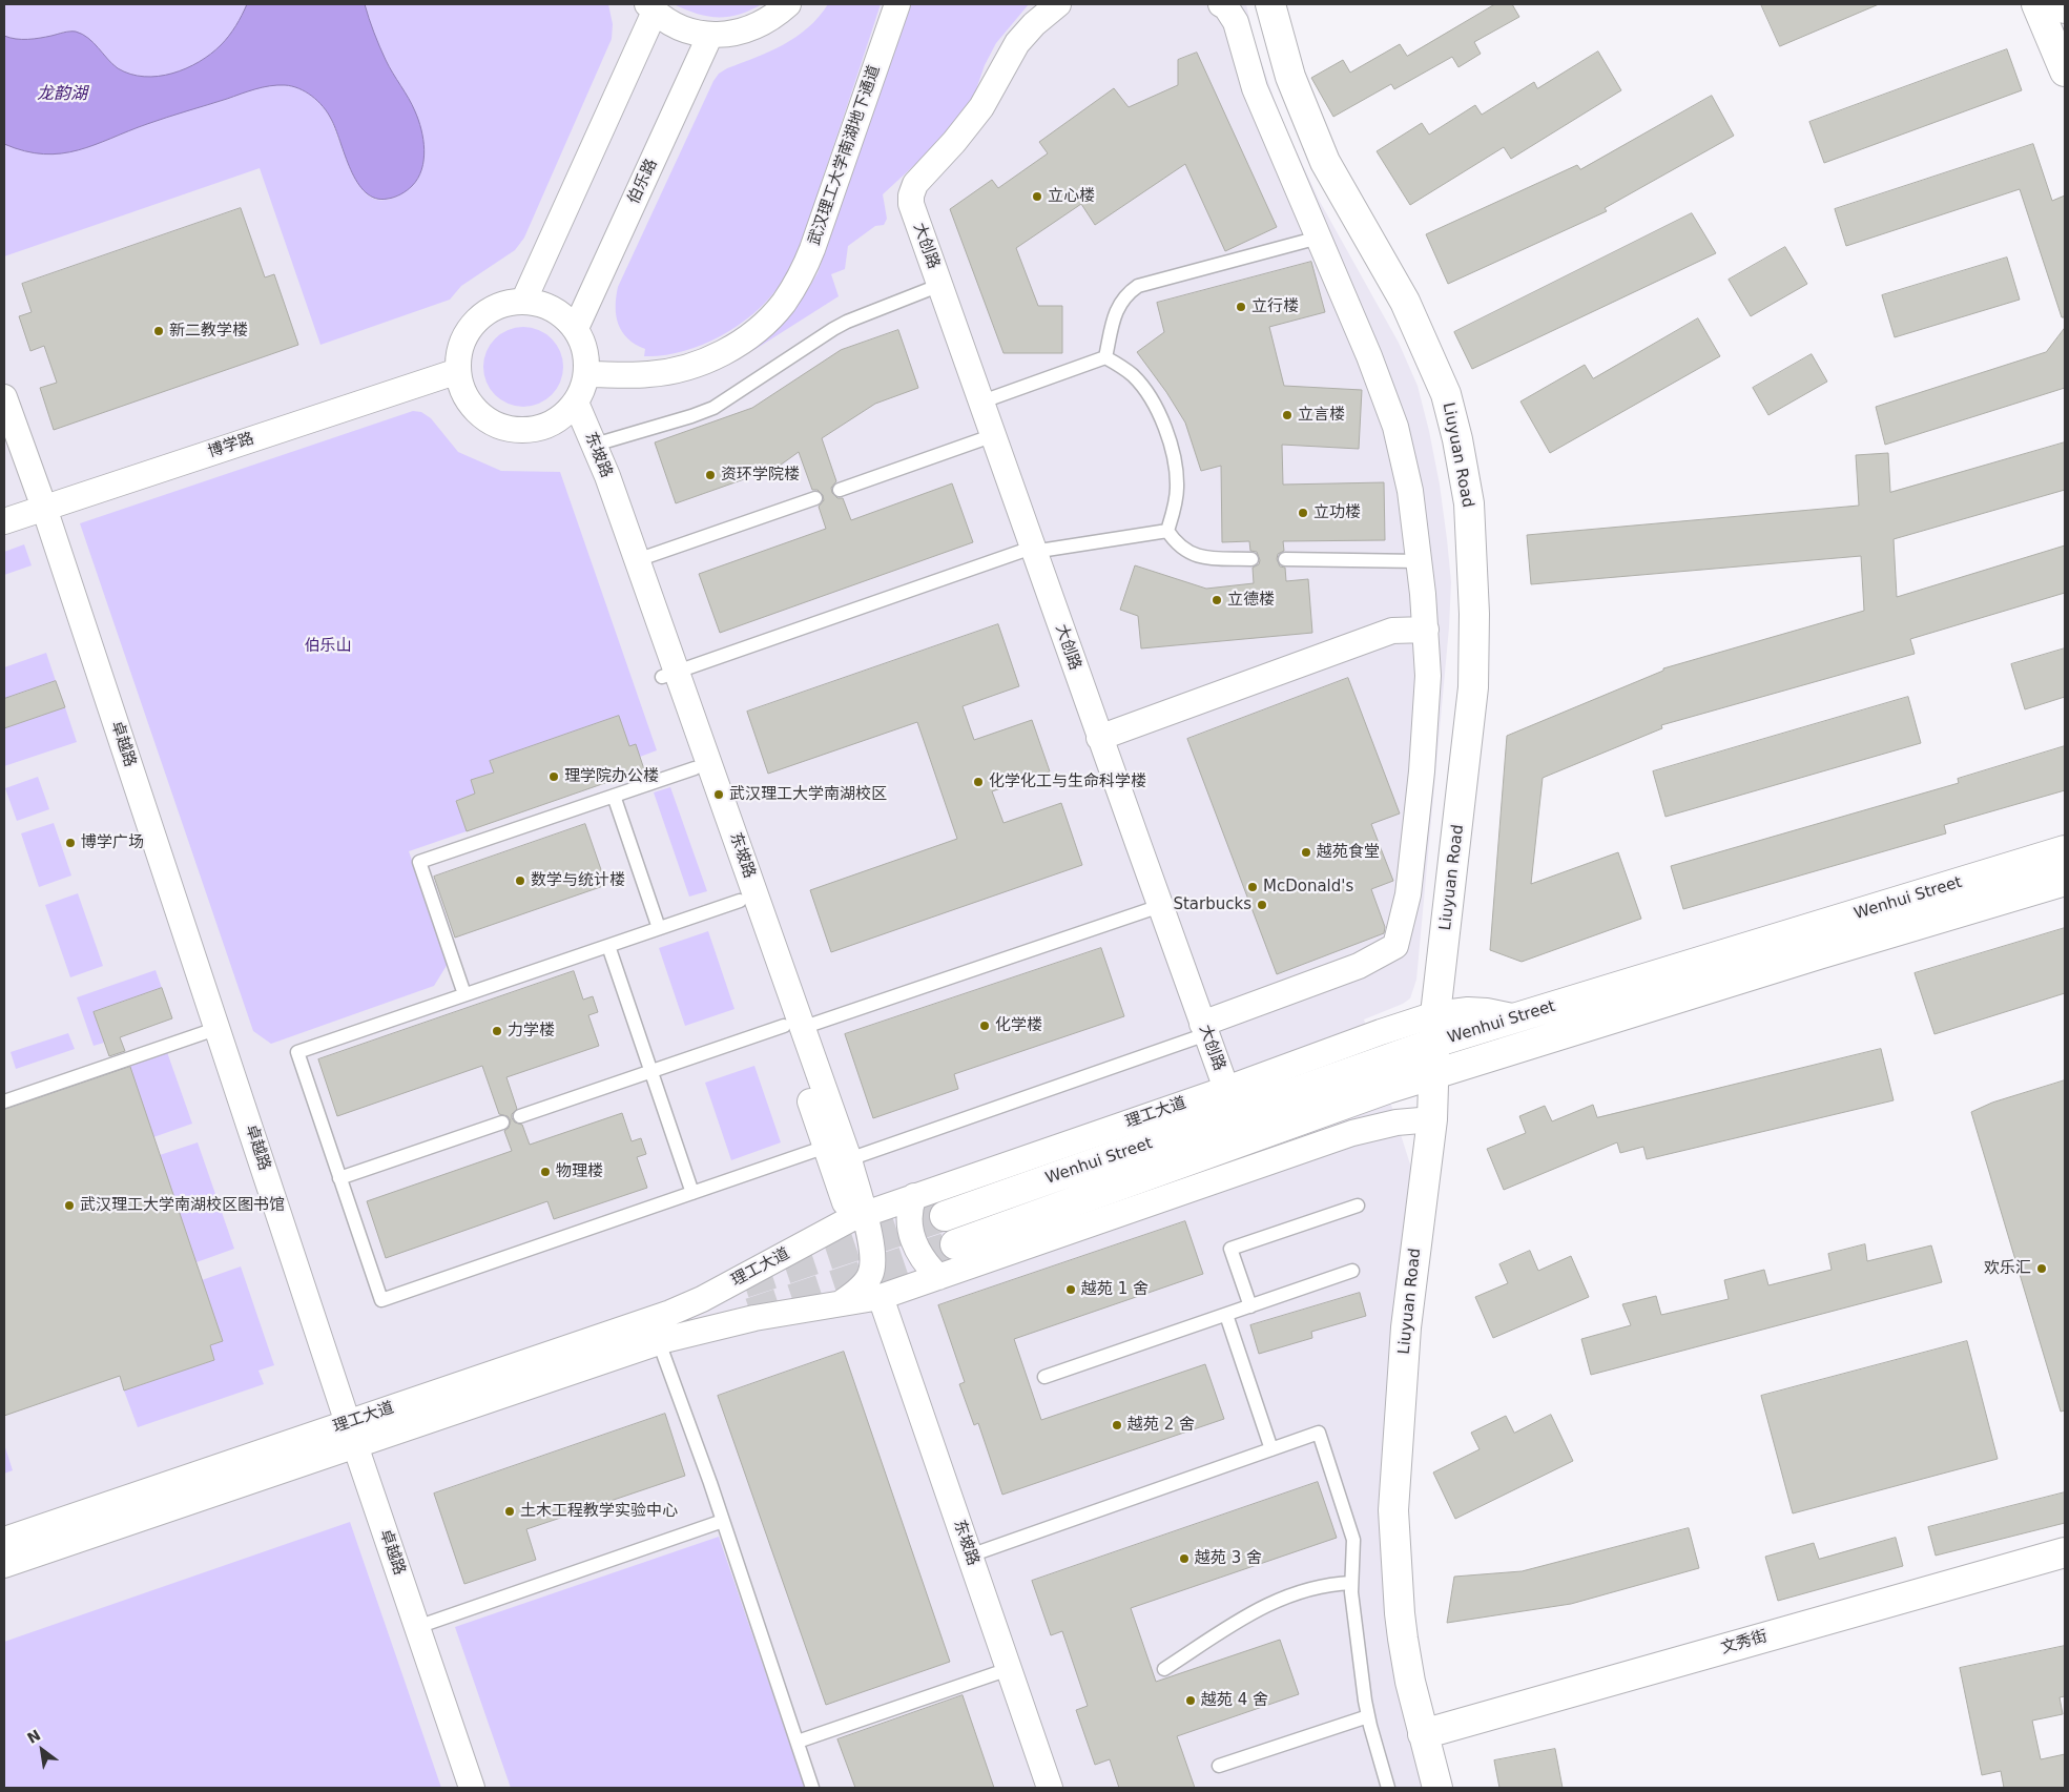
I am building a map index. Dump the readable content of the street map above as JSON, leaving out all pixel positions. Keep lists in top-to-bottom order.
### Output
{
  "streets": {
    "street": [
      "武汉理工大学南湖地下通道",
      "伯乐路",
      "大创路",
      "博学路",
      "东坡路",
      "Liuyuan Road",
      "卓越路",
      "Wenhui Street",
      "理工大道",
      "文秀街"
    ]
  },
  "crossings": [
    ["武汉理工大学南湖地下通道", "伯乐路"],
    ["武汉理工大学南湖地下通道", "博学路"],
    ["武汉理工大学南湖地下通道", "东坡路"],
    ["伯乐路", "博学路"],
    ["伯乐路", "东坡路"],
    ["大创路", "理工大道"],
    ["博学路", "东坡路"],
    ["博学路", "卓越路"],
    ["东坡路", "理工大道"],
    ["Liuyuan Road", "Wenhui Street"],
    ["Liuyuan Road", "理工大道"],
    ["Liuyuan Road", "文秀街"],
    ["卓越路", "理工大道"],
    ["Wenhui Street", "理工大道"]
  ],
  "water": ["龙韵湖"],
  "parks": ["伯乐山"],
  "places": [
    "立心楼",
    "立行楼",
    "新二教学楼",
    "立言楼",
    "资环学院楼",
    "立功楼",
    "立德楼",
    "理学院办公楼",
    "化学化工与生命科学楼",
    "武汉理工大学南湖校区",
    "博学广场",
    "越苑食堂",
    "数学与统计楼",
    "McDonald's",
    "Starbucks",
    "化学楼",
    "力学楼",
    "物理楼",
    "武汉理工大学南湖校区图书馆",
    "欢乐汇",
    "越苑 1 舍",
    "越苑 2 舍",
    "土木工程教学实验中心",
    "越苑 3 舍",
    "越苑 4 舍"
  ],
  "north": "top left"
}
